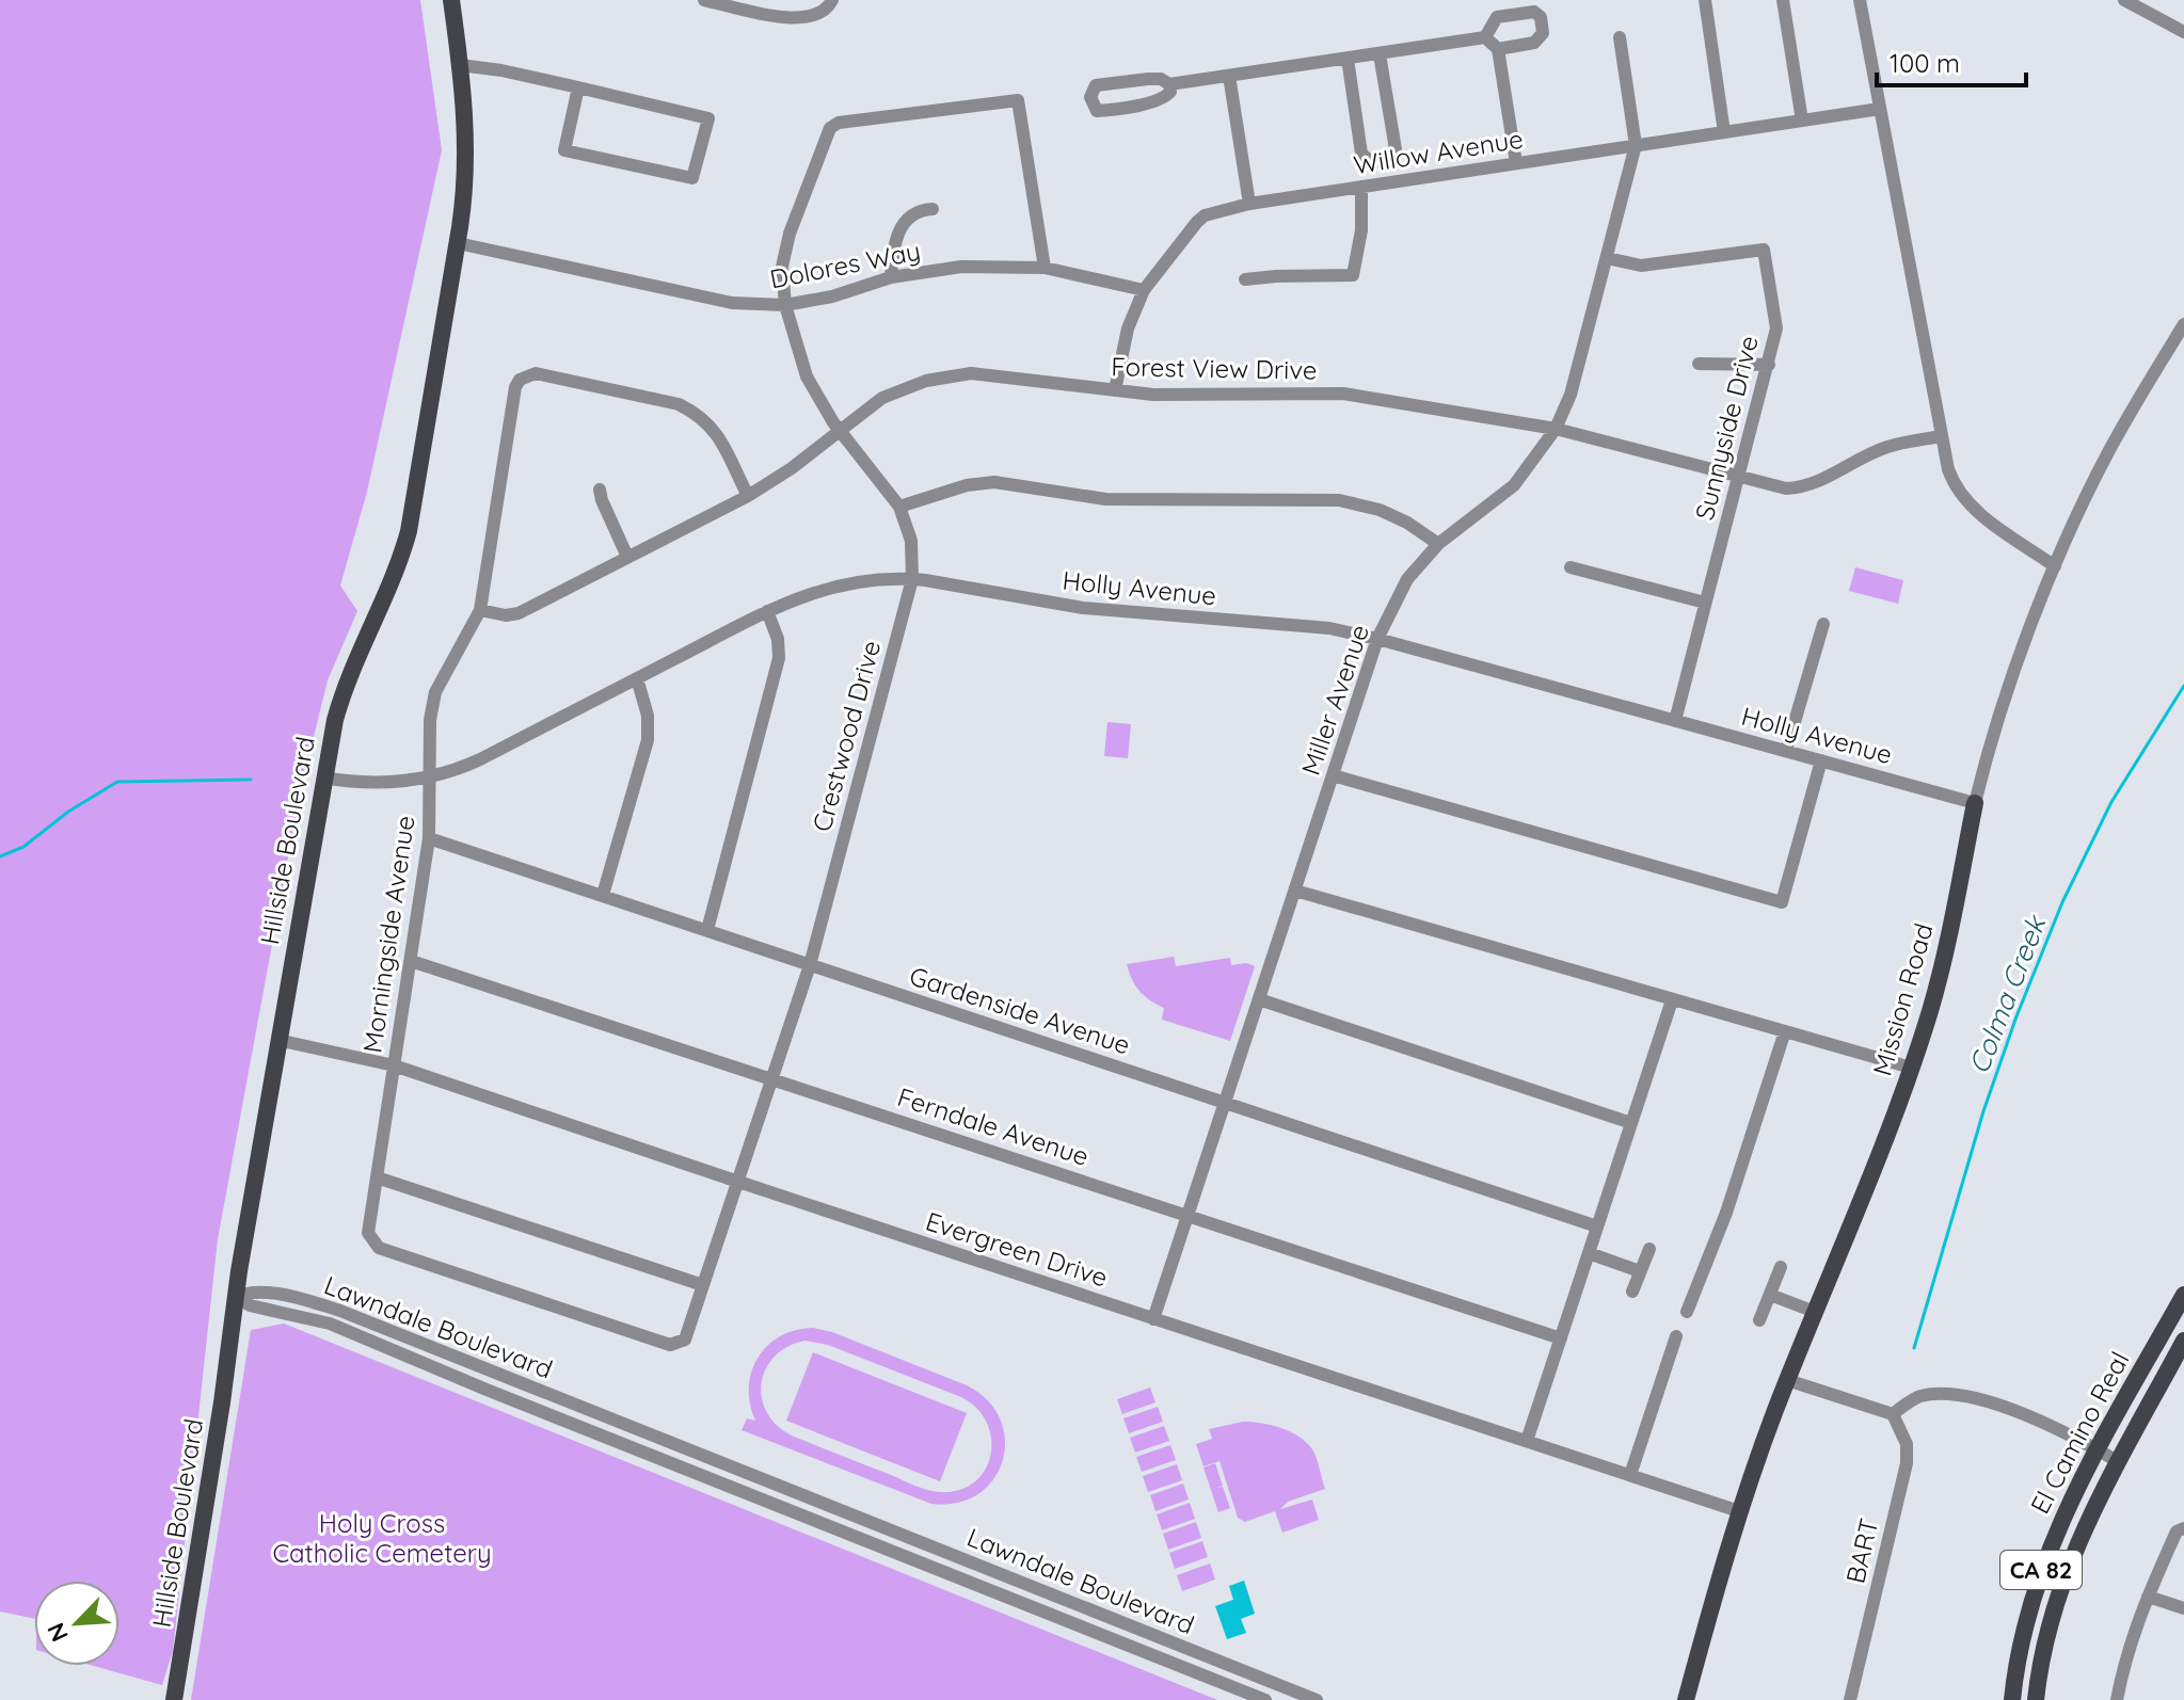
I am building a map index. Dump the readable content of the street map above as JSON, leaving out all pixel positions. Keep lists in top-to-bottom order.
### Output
{
  "streets": {
    "main road": [
      "Hillside Boulevard",
      "Mission Road",
      "El Camino Real",
      "CA 82"
    ],
    "street": [
      "Willow Avenue",
      "Dolores Way",
      "Forest View Drive",
      "Sunnyside Drive",
      "Holly Avenue",
      "Miller Avenue",
      "Crestwood Drive",
      "Morningside Avenue",
      "Gardenside Avenue",
      "Ferndale Avenue",
      "Evergreen Drive",
      "Lawndale Boulevard",
      "BART"
    ]
  },
  "crossings": [
    ["Willow Avenue", "Dolores Way"],
    ["Willow Avenue", "Forest View Drive"],
    ["Willow Avenue", "Miller Avenue"],
    ["Dolores Way", "Crestwood Drive"],
    ["Dolores Way", "Hillside Boulevard"],
    ["Forest View Drive", "Sunnyside Drive"],
    ["Forest View Drive", "Miller Avenue"],
    ["Forest View Drive", "Crestwood Drive"],
    ["Forest View Drive", "Morningside Avenue"],
    ["Sunnyside Drive", "Holly Avenue"],
    ["Sunnyside Drive", "Miller Avenue"],
    ["Holly Avenue", "Miller Avenue"],
    ["Holly Avenue", "Crestwood Drive"],
    ["Holly Avenue", "Hillside Boulevard"],
    ["Holly Avenue", "Morningside Avenue"],
    ["Holly Avenue", "Mission Road"],
    ["Miller Avenue", "Gardenside Avenue"],
    ["Miller Avenue", "Ferndale Avenue"],
    ["Miller Avenue", "Evergreen Drive"],
    ["Crestwood Drive", "Morningside Avenue"],
    ["Crestwood Drive", "Gardenside Avenue"],
    ["Crestwood Drive", "Ferndale Avenue"],
    ["Crestwood Drive", "Evergreen Drive"],
    ["Hillside Boulevard", "Evergreen Drive"],
    ["Hillside Boulevard", "Lawndale Boulevard"],
    ["Morningside Avenue", "Gardenside Avenue"],
    ["Morningside Avenue", "Ferndale Avenue"],
    ["Morningside Avenue", "Evergreen Drive"],
    ["Mission Road", "Evergreen Drive"]
  ],
  "water": ["Colma Creek"],
  "parks": ["Holy Cross Catholic Cemetery"],
  "scale_bar": "100 m",
  "north": "bottom left"
}
